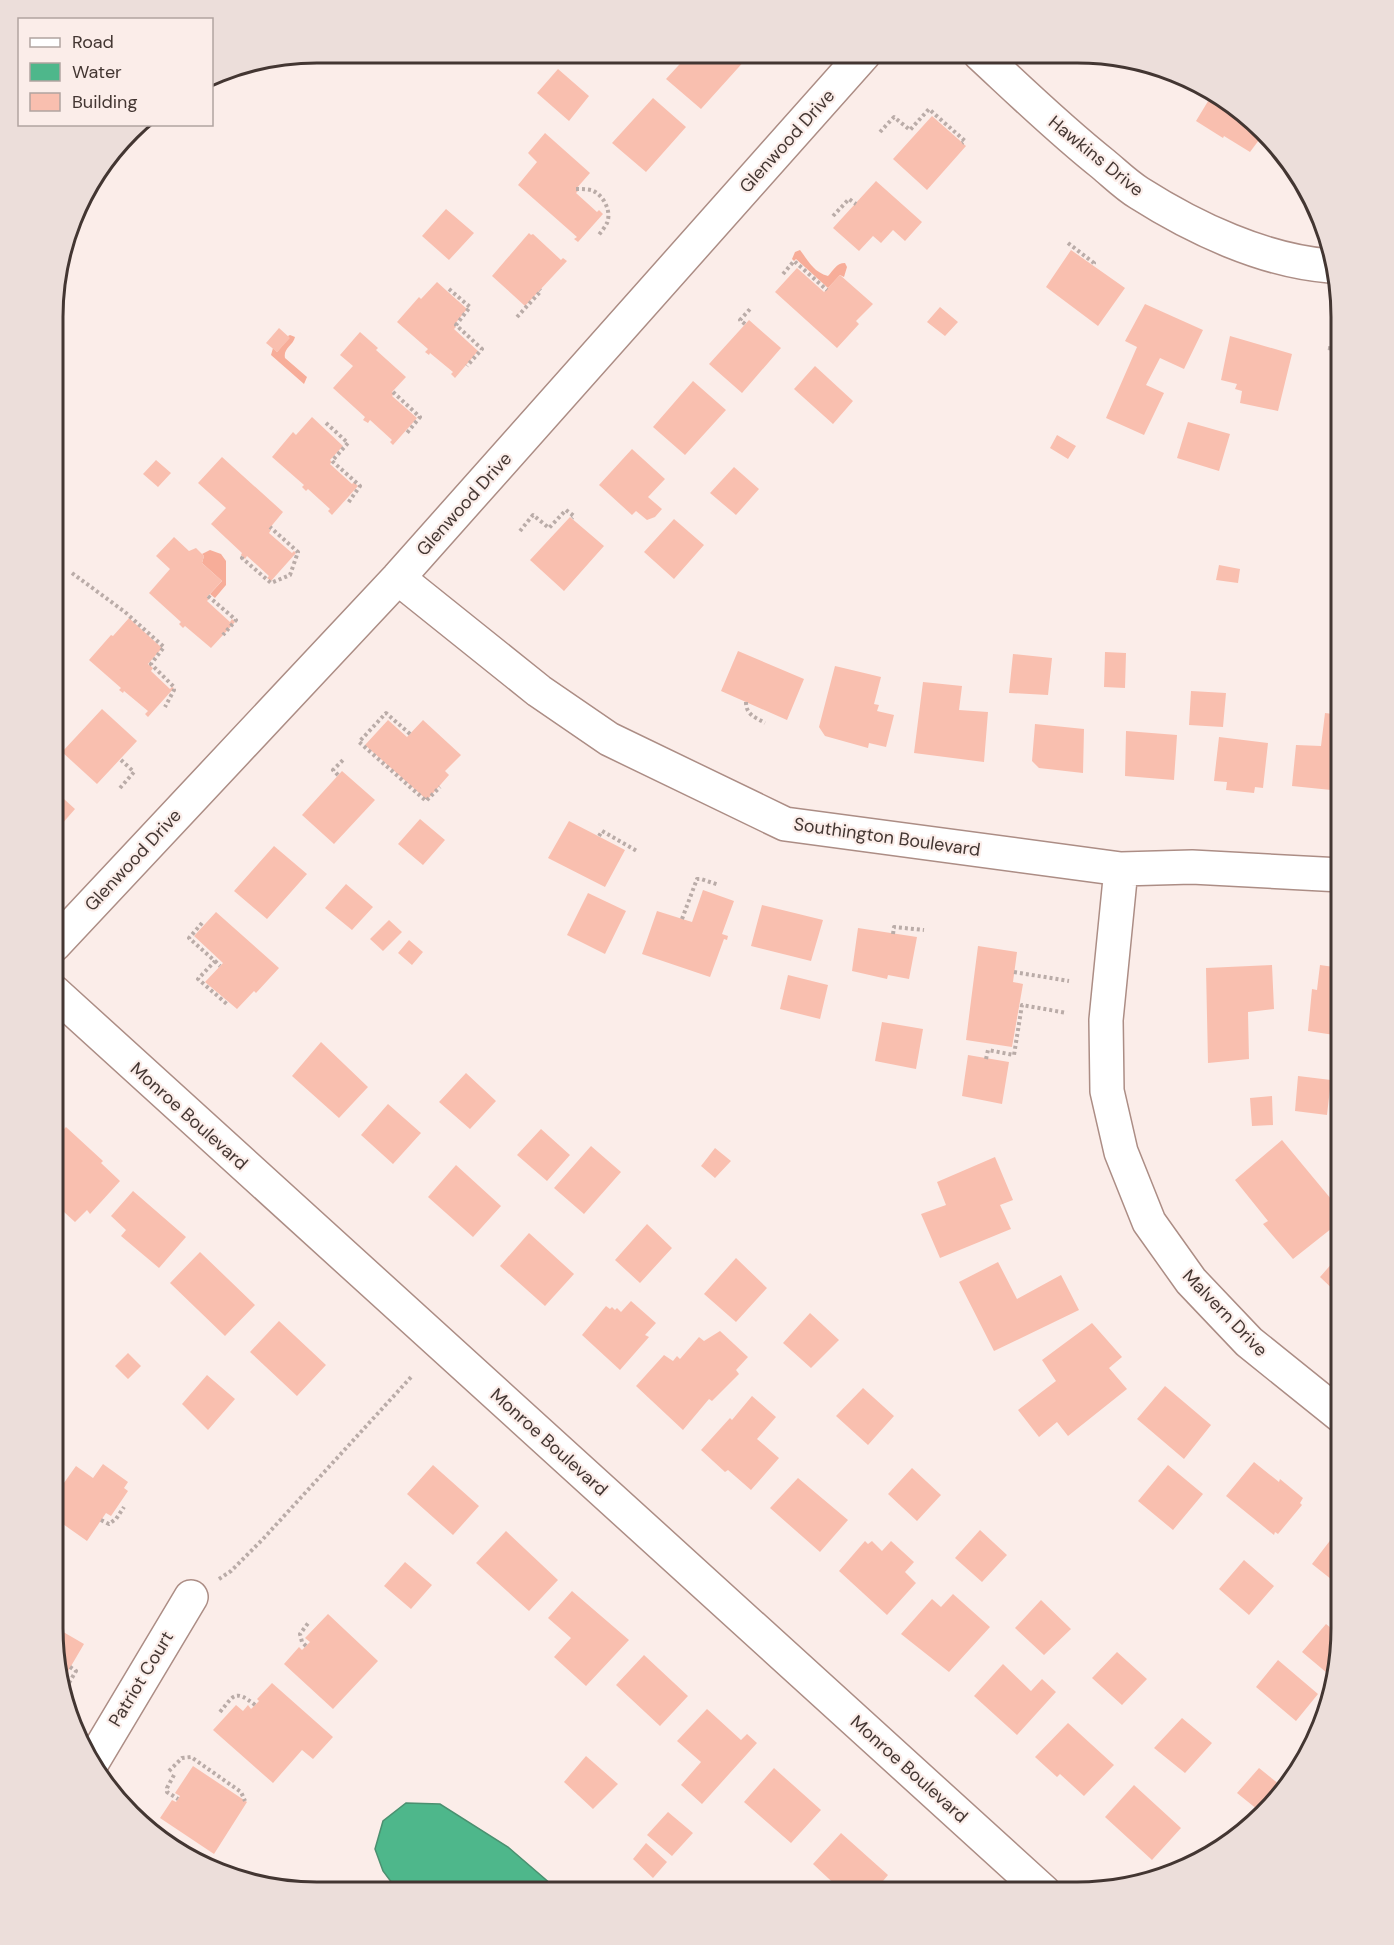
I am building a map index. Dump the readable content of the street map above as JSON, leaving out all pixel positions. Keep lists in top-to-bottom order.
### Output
{
  "streets": {
    "street": [
      "Glenwood Drive",
      "Hawkins Drive",
      "Southington Boulevard",
      "Monroe Boulevard",
      "Malvern Drive",
      "Patriot Court"
    ]
  },
  "crossings": [
    ["Glenwood Drive", "Southington Boulevard"],
    ["Southington Boulevard", "Malvern Drive"]
  ],
  "legend": ["Road", "Water", "Building"]
}
